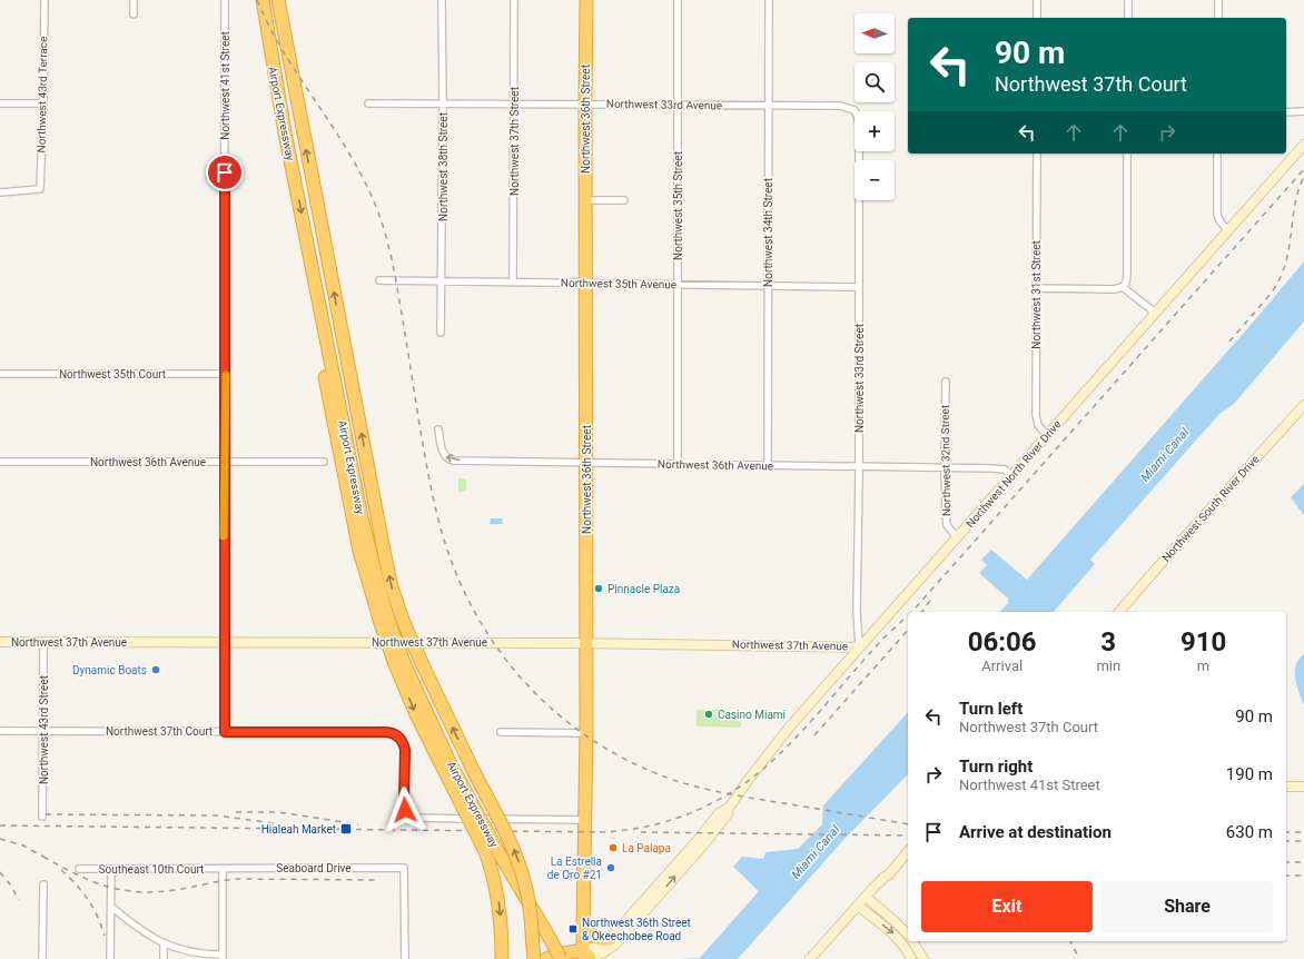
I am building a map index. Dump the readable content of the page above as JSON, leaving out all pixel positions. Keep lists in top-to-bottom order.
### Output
{
  "streets": {
    "highway": ["Airport Expressway", "Northwest 36th Street"],
    "street": [
      "Northwest 41st Street",
      "Northwest 43rd Terrace",
      "Northwest 33rd Avenue",
      "Northwest 37th Street",
      "Northwest 38th Street",
      "Northwest 35th Street",
      "Northwest 34th Street",
      "Northwest 35th Avenue",
      "Northwest 31st Street",
      "Northwest 35th Court",
      "Northwest 33rd Street",
      "Northwest 32nd Street",
      "Northwest 36th Avenue",
      "Northwest North River Drive",
      "Northwest South River Drive",
      "Northwest 37th Avenue",
      "Northwest 43rd Street",
      "Northwest 37th Court",
      "Seaboard Drive",
      "Southeast 10th Court"
    ]
  },
  "crossings": [
    ["Northwest 41st Street", "Northwest 35th Court"],
    ["Northwest 41st Street", "Northwest 36th Avenue"],
    ["Northwest 41st Street", "Northwest 37th Avenue"],
    ["Northwest 41st Street", "Northwest 37th Court"],
    ["Northwest 33rd Avenue", "Northwest 36th Street"],
    ["Northwest 33rd Avenue", "Northwest 37th Street"],
    ["Northwest 33rd Avenue", "Northwest 38th Street"],
    ["Northwest 33rd Avenue", "Northwest 35th Street"],
    ["Northwest 33rd Avenue", "Northwest 34th Street"],
    ["Northwest 33rd Avenue", "Northwest 33rd Street"],
    ["Northwest 36th Street", "Northwest 35th Avenue"],
    ["Northwest 36th Street", "Northwest 36th Avenue"],
    ["Northwest 36th Street", "Northwest North River Drive"],
    ["Northwest 36th Street", "Northwest 37th Avenue"],
    ["Northwest 36th Street", "Northwest 37th Court"],
    ["Northwest 37th Street", "Northwest 35th Avenue"],
    ["Northwest 38th Street", "Northwest 35th Avenue"],
    ["Northwest 35th Street", "Northwest 35th Avenue"],
    ["Northwest 35th Street", "Northwest 36th Avenue"],
    ["Northwest 34th Street", "Northwest 35th Avenue"],
    ["Northwest 34th Street", "Northwest 36th Avenue"],
    ["Northwest 35th Avenue", "Northwest 33rd Street"],
    ["Northwest 31st Street", "Northwest North River Drive"],
    ["Northwest 33rd Street", "Northwest 36th Avenue"],
    ["Northwest 33rd Street", "Northwest North River Drive"],
    ["Northwest 33rd Street", "Northwest 37th Avenue"],
    ["Northwest 32nd Street", "Northwest 36th Avenue"],
    ["Northwest 32nd Street", "Northwest North River Drive"],
    ["Northwest 36th Avenue", "Northwest North River Drive"],
    ["Northwest North River Drive", "Northwest 37th Avenue"],
    ["Northwest 37th Avenue", "Northwest 43rd Street"],
    ["Northwest 43rd Street", "Northwest 37th Court"],
    ["Seaboard Drive", "Southeast 10th Court"]
  ],
  "water": ["Miami Canal"],
  "places": {
    "other": [
      "Pinnacle Plaza",
      "Dynamic Boats",
      "Casino Miami",
      "La Palapa",
      "La Estrella de Oro #21"
    ],
    "transit": ["Hialeah Market", "Northwest 36th Street & Okeechobee Road"]
  },
  "north": "left",
  "page": {
    "map_buttons": ["+", "−"],
    "turn": ["90 m", "Northwest 37th Court"],
    "eta": [
      "06:06",
      "Arrival",
      "3",
      "min",
      "910",
      "m"
    ],
    "list": [
      {
        "name": "Turn left",
        "note": "Northwest 37th Court",
        "value": "90 m"
      },
      {
        "name": "Turn right",
        "note": "Northwest 41st Street",
        "value": "190 m"
      },
      {
        "name": "Arrive at destination",
        "value": "630 m"
      }
    ],
    "buttons": ["Exit", "Share"]
  }
}
